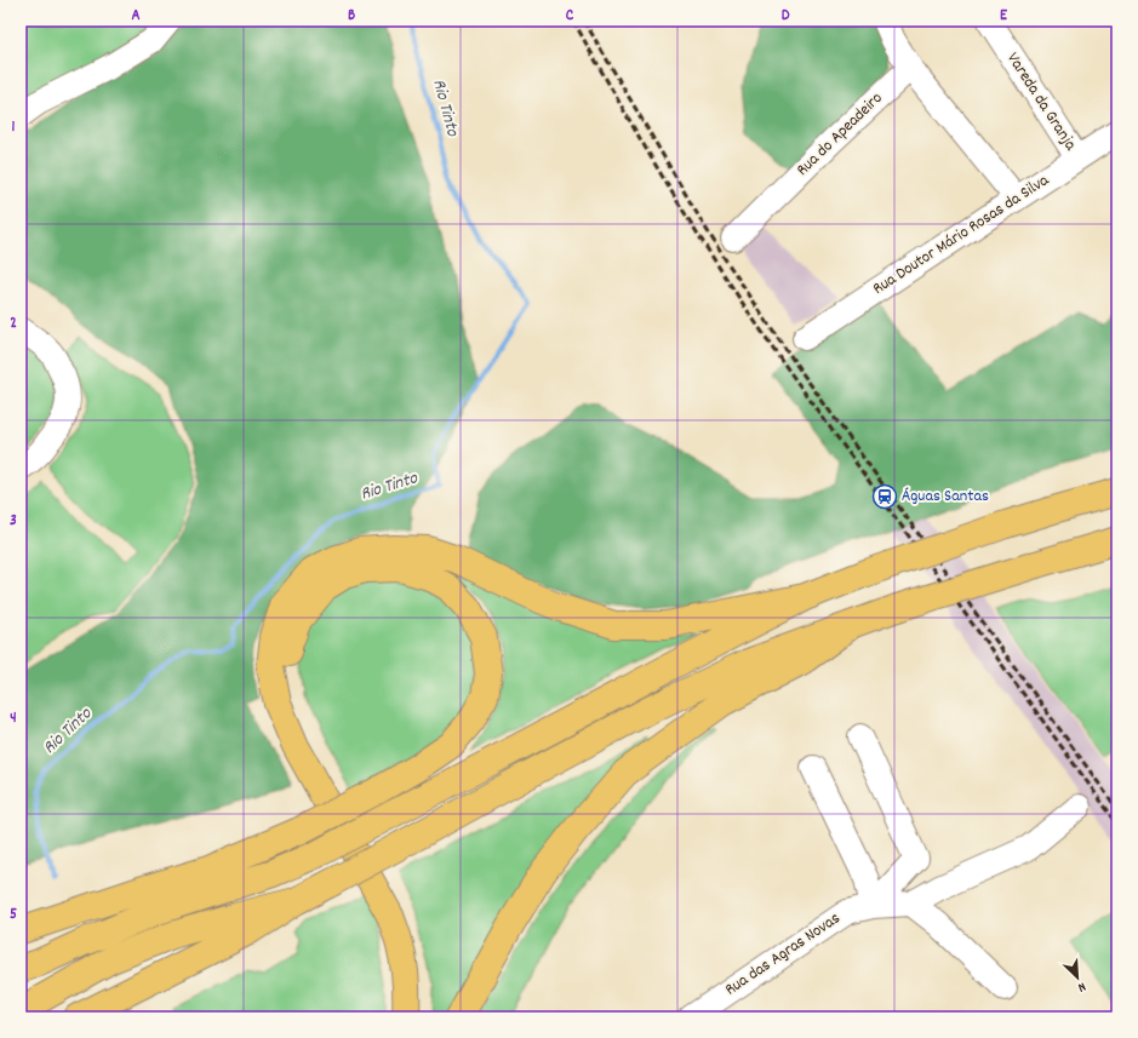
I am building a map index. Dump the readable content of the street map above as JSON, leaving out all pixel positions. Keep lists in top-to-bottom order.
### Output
{
  "streets": {
    "street": [
      "Vareda da Granja",
      "Rua do Apeadeiro",
      "Rua Doutor Mário Rosas da Silva",
      "Rua das Agras Novas"
    ]
  },
  "crossings": [
    ["Vareda da Granja", "Rua Doutor Mário Rosas da Silva"]
  ],
  "water": ["Rio Tinto"],
  "places": {
    "station": ["Águas Santas"]
  },
  "north": "bottom right",
  "grid": {
    "columns": [
      "A",
      "B",
      "C",
      "D",
      "E"
    ],
    "rows": [
      "1",
      "2",
      "3",
      "4",
      "5"
    ]
  }
}
